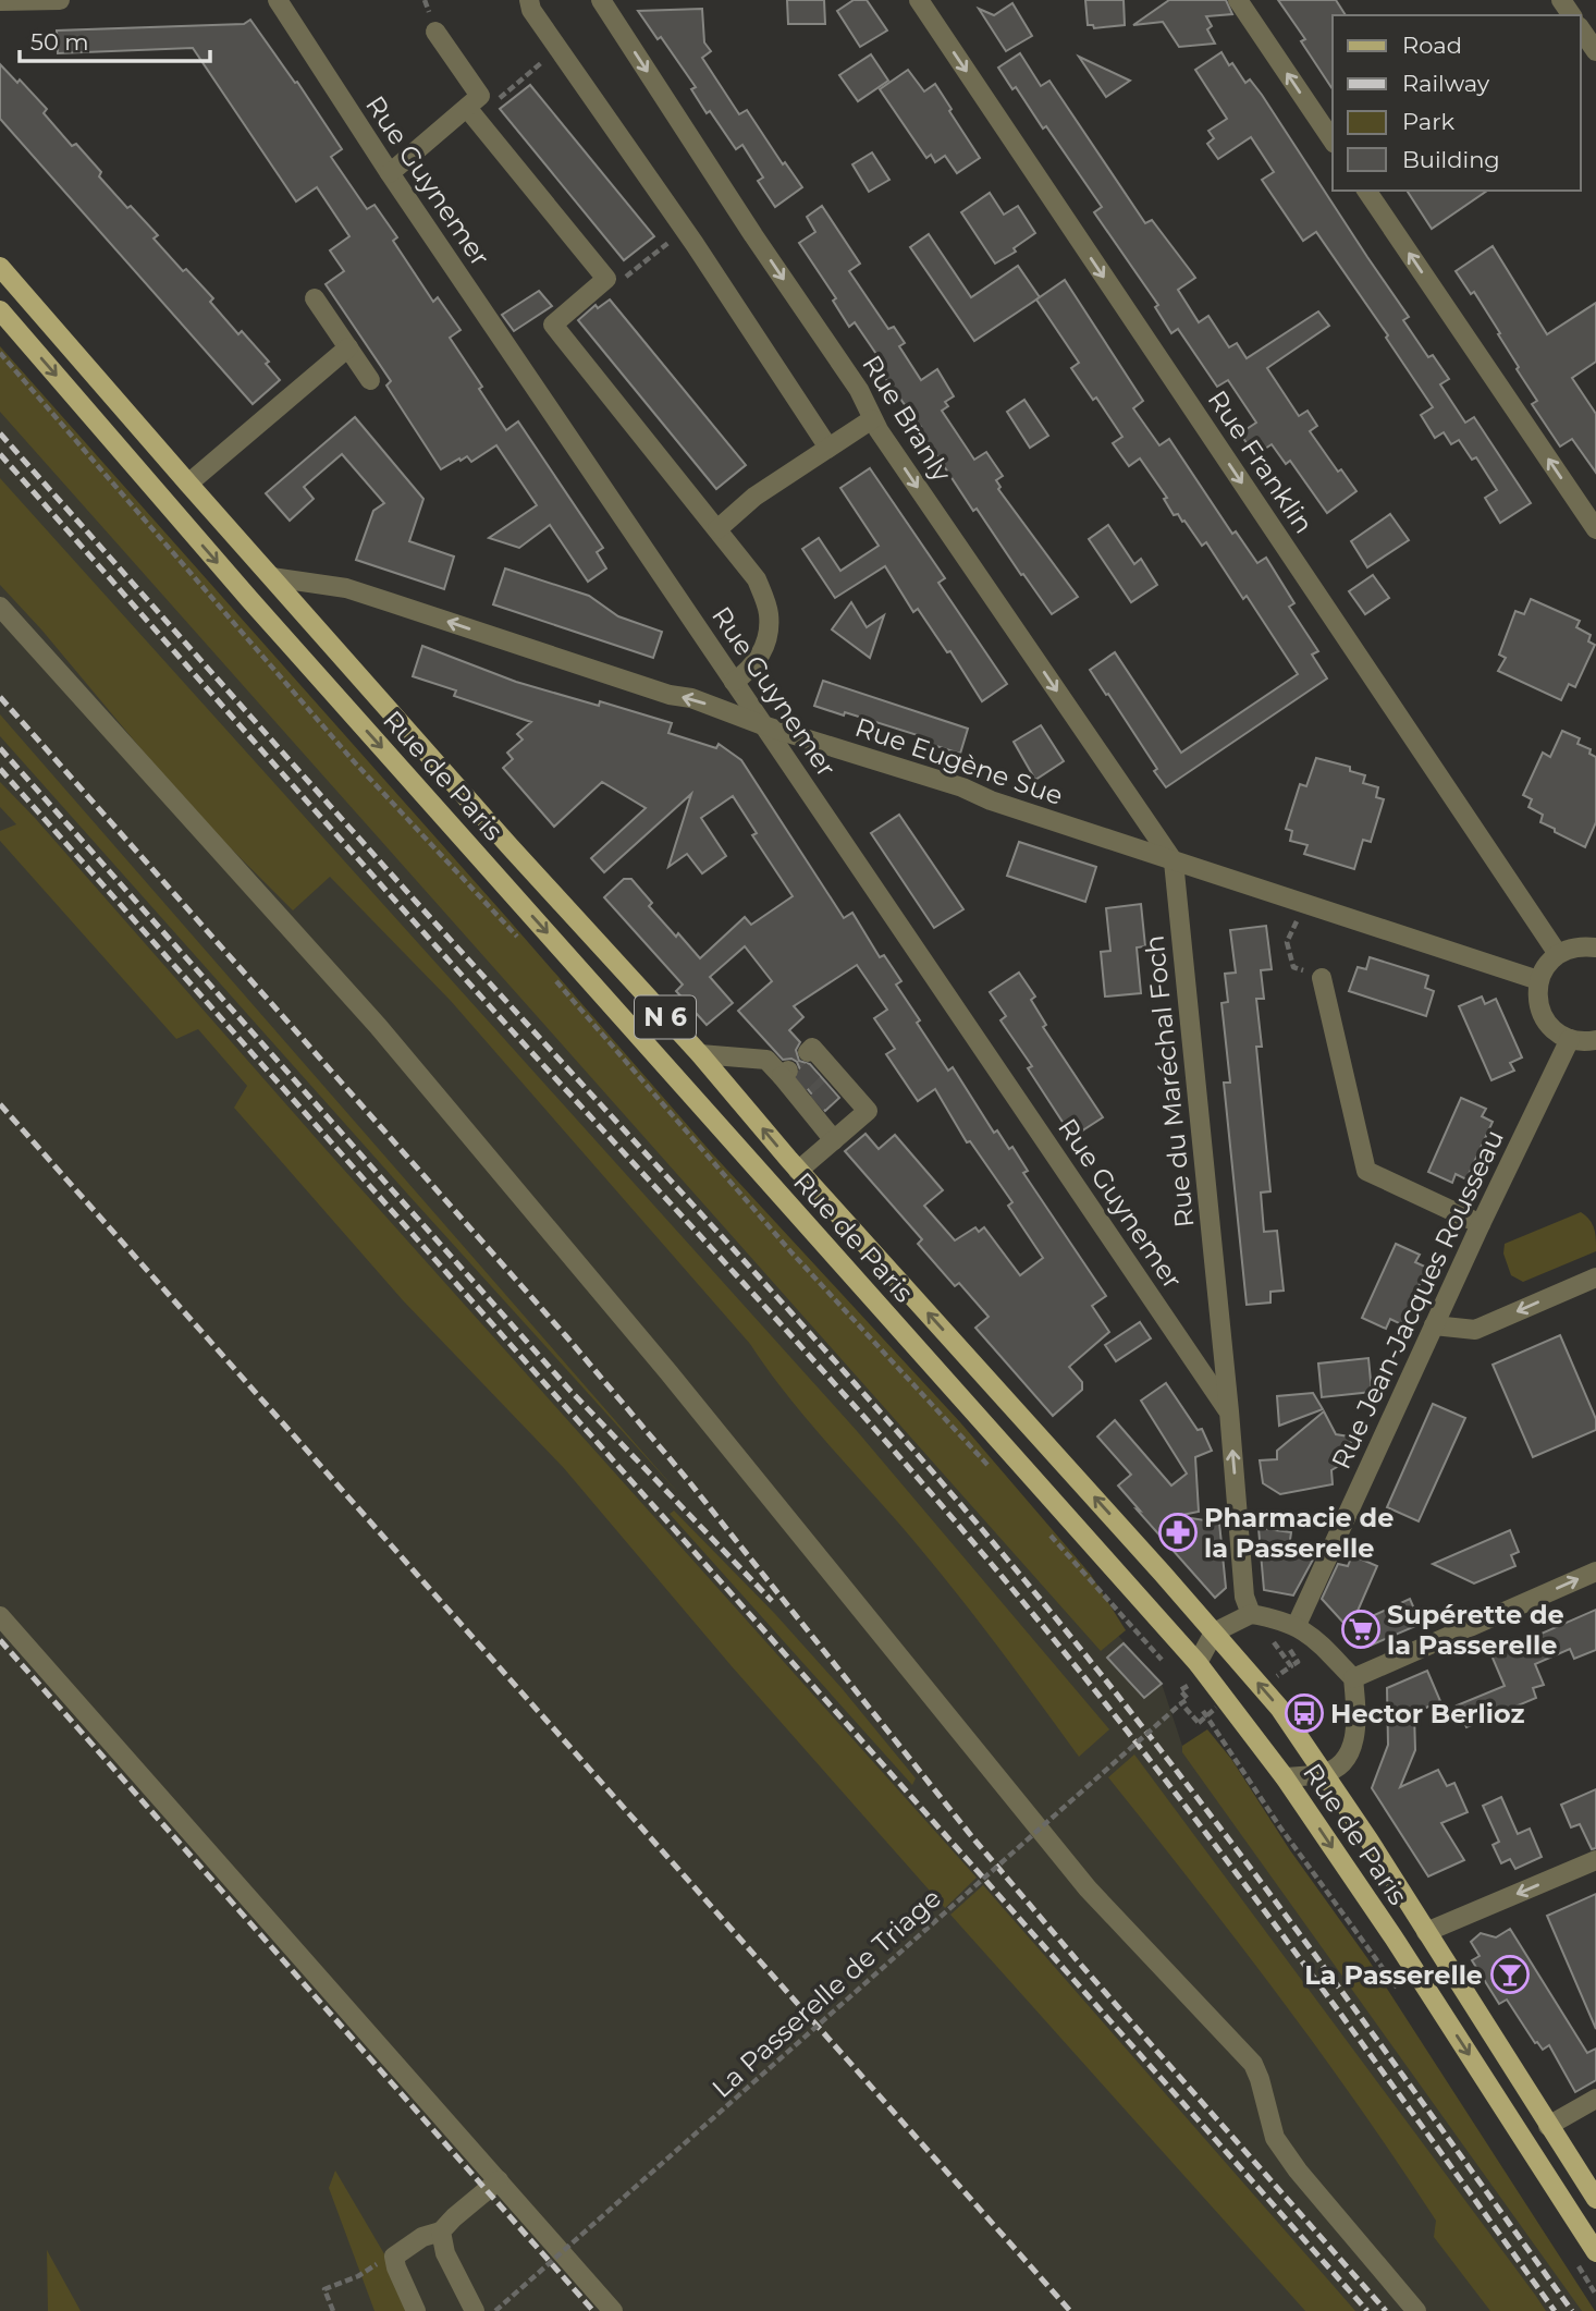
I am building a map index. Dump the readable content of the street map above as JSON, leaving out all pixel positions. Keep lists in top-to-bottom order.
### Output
{
  "streets": {
    "main road": ["Rue de Paris", "N 6"],
    "street": [
      "Rue Guynemer",
      "Rue Branly",
      "Rue Franklin",
      "Rue Eugène Sue",
      "Rue du Maréchal Foch",
      "Rue Jean-Jacques Rousseau"
    ],
    "path": ["La Passerelle de Triage"]
  },
  "crossings": [
    ["Rue Guynemer", "Rue Eugène Sue"],
    ["Rue Guynemer", "Rue du Maréchal Foch"],
    ["Rue Branly", "Rue Eugène Sue"],
    ["Rue Branly", "Rue du Maréchal Foch"],
    ["Rue Eugène Sue", "Rue de Paris"],
    ["Rue Eugène Sue", "Rue du Maréchal Foch"]
  ],
  "one_way": ["Rue Franklin", "Rue Eugène Sue"],
  "places": {
    "pharmacy": ["Pharmacie de la Passerelle"],
    "supermarket": ["Supérette de la Passerelle"],
    "bus stop": ["Hector Berlioz"],
    "bar": ["La Passerelle"]
  },
  "legend": [
    "Road",
    "Railway",
    "Park",
    "Building"
  ],
  "scale_bar": "50 m"
}
